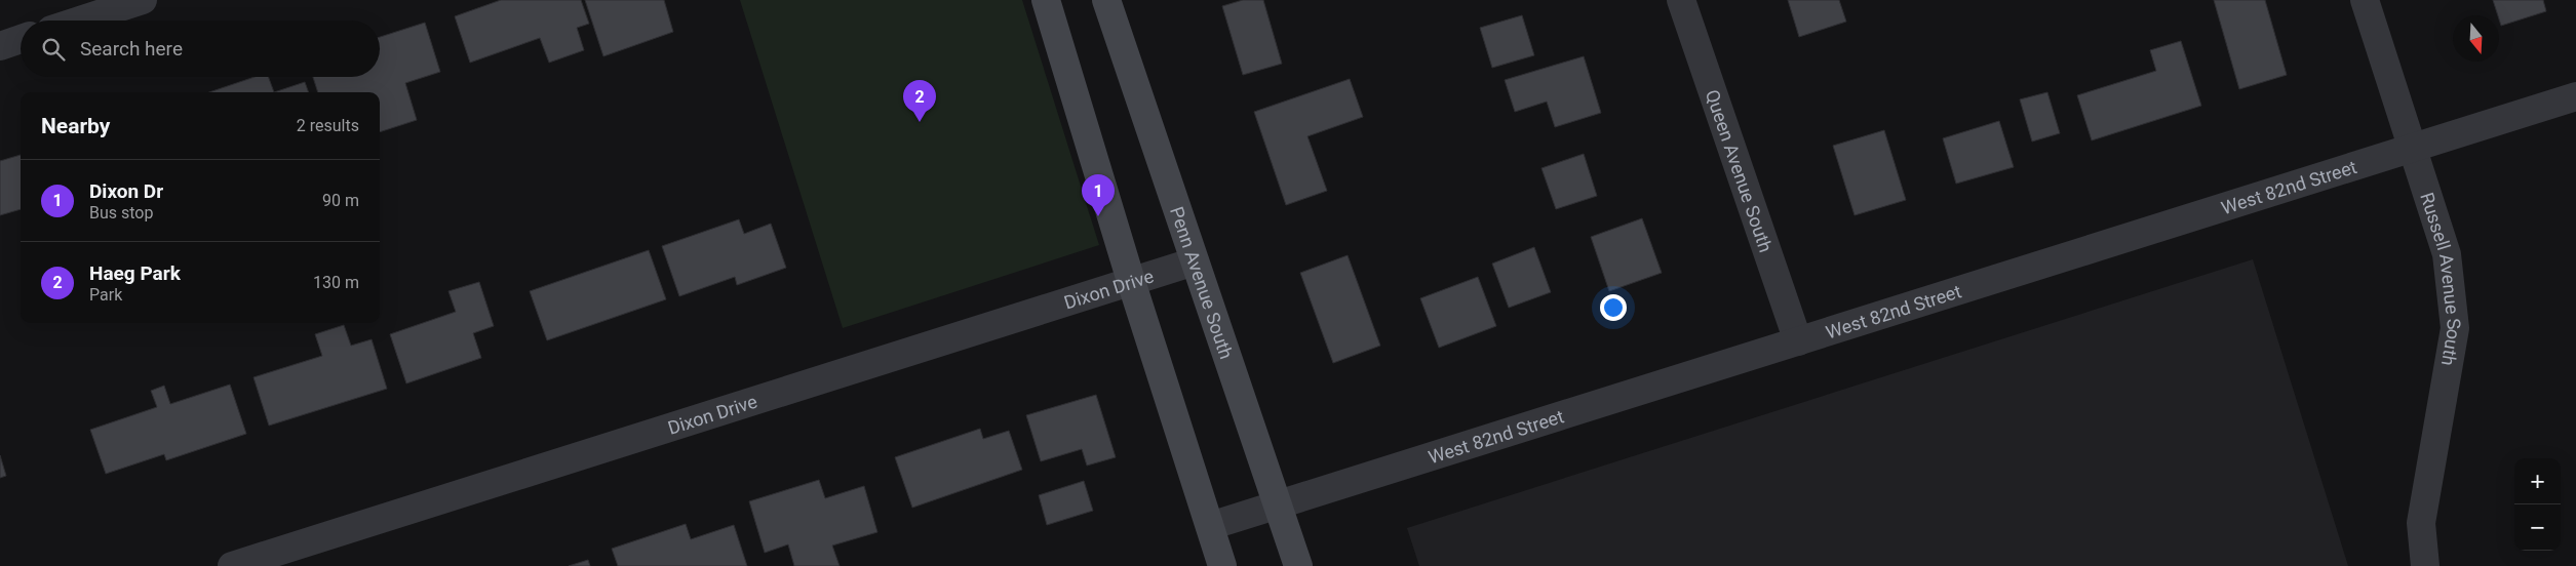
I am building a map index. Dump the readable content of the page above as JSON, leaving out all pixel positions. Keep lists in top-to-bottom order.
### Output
{
  "streets": {
    "main road": ["Penn Avenue South"],
    "street": [
      "Queen Avenue South",
      "West 82nd Street",
      "Russell Avenue South",
      "Dixon Drive"
    ]
  },
  "crossings": [
    ["Queen Avenue South", "West 82nd Street"],
    ["West 82nd Street", "Russell Avenue South"],
    ["West 82nd Street", "Penn Avenue South"],
    ["Penn Avenue South", "Dixon Drive"]
  ],
  "north": "bottom",
  "page": {
    "search": "Search here",
    "pins": ["2", "1"],
    "heading": ["Nearby", "2 results"],
    "list": [
      {
        "mark": "1",
        "name": "Dixon Dr",
        "note": "Bus stop",
        "value": "90 m"
      },
      {
        "mark": "2",
        "name": "Haeg Park",
        "note": "Park",
        "value": "130 m"
      }
    ],
    "map_buttons": ["+", "−"]
  }
}
